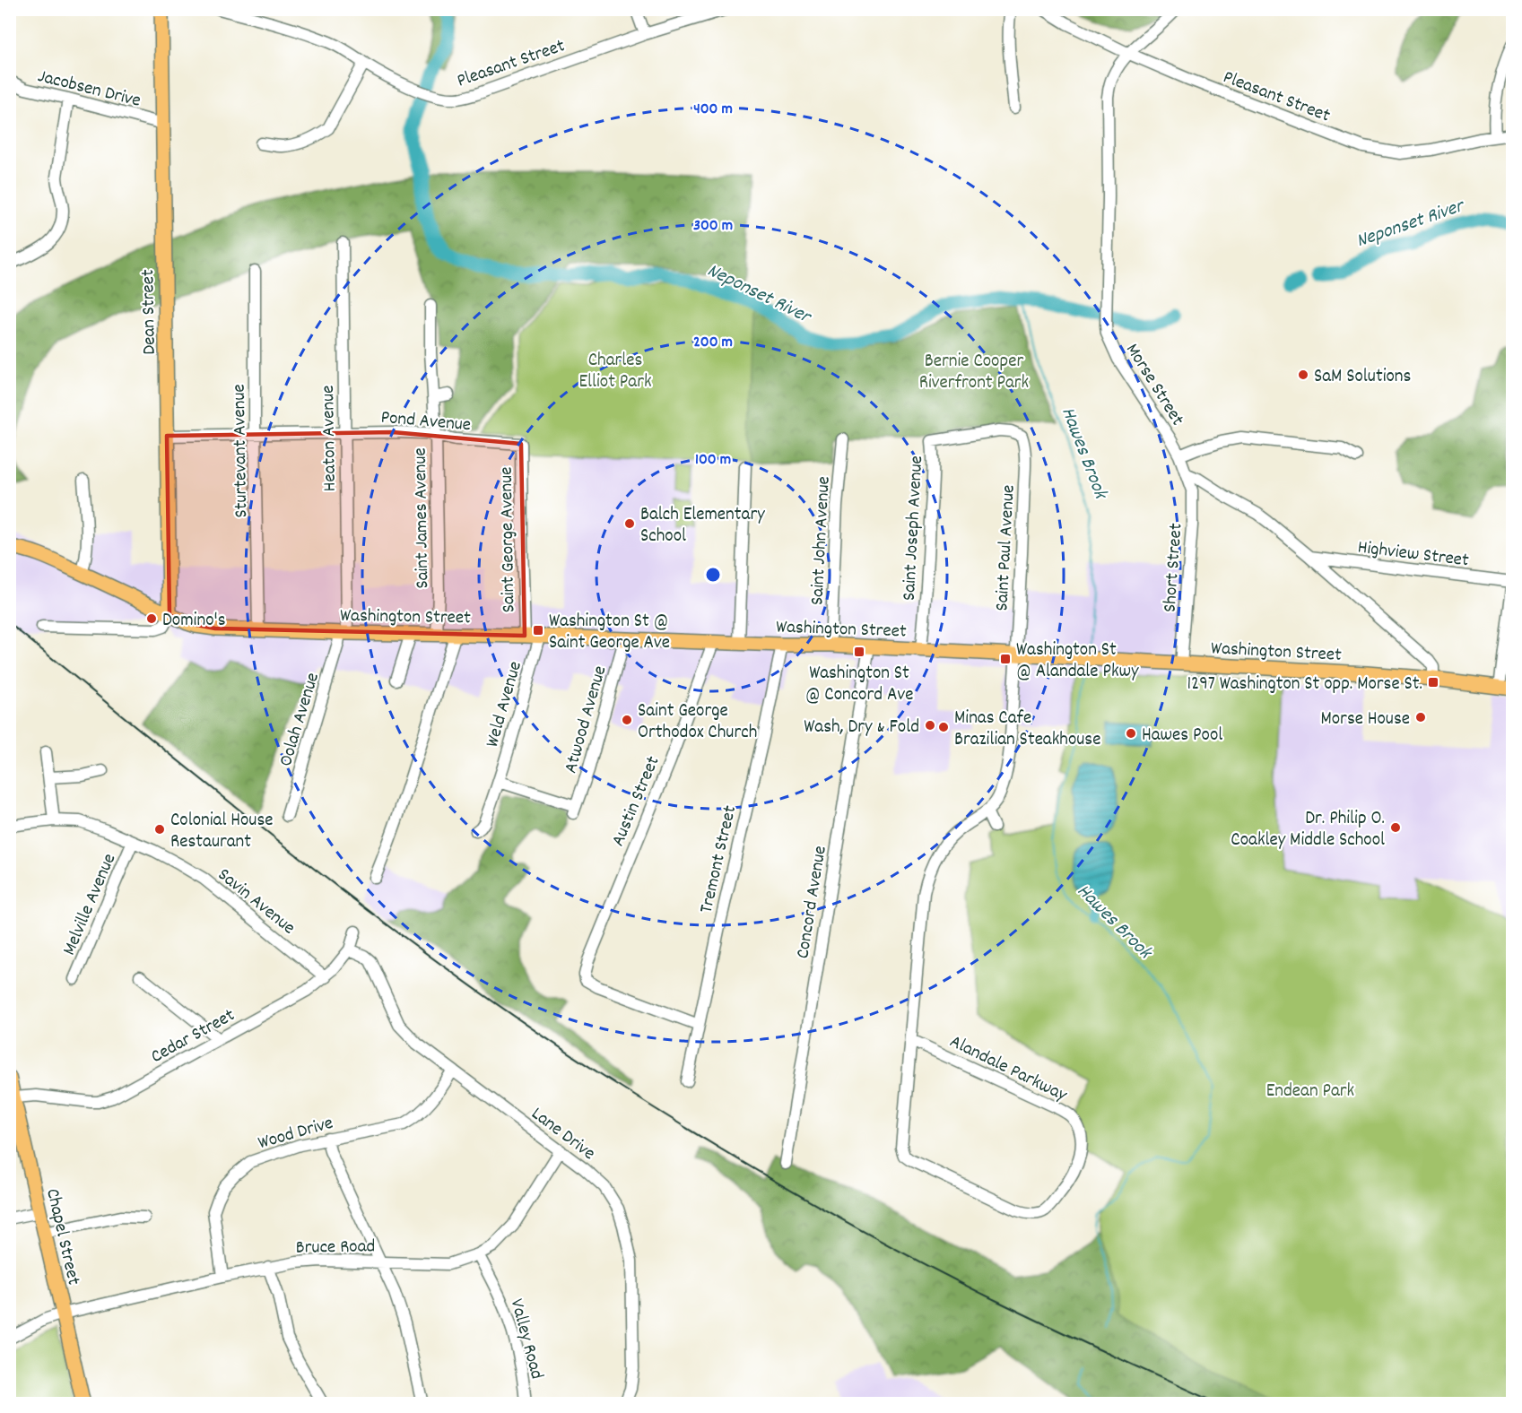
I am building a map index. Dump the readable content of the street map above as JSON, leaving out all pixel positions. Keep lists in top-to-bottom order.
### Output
{
  "streets": {
    "main road": ["Dean Street", "Washington Street", "Chapel Street"],
    "street": [
      "Pleasant Street",
      "Jacobsen Drive",
      "Morse Street",
      "Pond Avenue",
      "Heaton Avenue",
      "Sturtevant Avenue",
      "Saint James Avenue",
      "Saint Joseph Avenue",
      "Saint George Avenue",
      "Saint John Avenue",
      "Saint Paul Avenue",
      "Highview Street",
      "Short Street",
      "Weld Avenue",
      "Oolah Avenue",
      "Atwood Avenue",
      "Austin Street",
      "Tremont Street",
      "Savin Avenue",
      "Concord Avenue",
      "Melville Avenue",
      "Cedar Street",
      "Alandale Parkway",
      "Wood Drive",
      "Lane Drive",
      "Bruce Road",
      "Valley Road"
    ]
  },
  "crossings": [
    ["Pleasant Street", "Morse Street"],
    ["Jacobsen Drive", "Dean Street"],
    ["Dean Street", "Pond Avenue"],
    ["Dean Street", "Washington Street"],
    ["Morse Street", "Short Street"],
    ["Pond Avenue", "Heaton Avenue"],
    ["Pond Avenue", "Sturtevant Avenue"],
    ["Pond Avenue", "Saint James Avenue"],
    ["Pond Avenue", "Saint George Avenue"],
    ["Heaton Avenue", "Washington Street"],
    ["Heaton Avenue", "Oolah Avenue"],
    ["Sturtevant Avenue", "Washington Street"],
    ["Saint James Avenue", "Washington Street"],
    ["Saint Joseph Avenue", "Saint Paul Avenue"],
    ["Saint Joseph Avenue", "Washington Street"],
    ["Saint George Avenue", "Washington Street"],
    ["Saint John Avenue", "Washington Street"],
    ["Saint Paul Avenue", "Washington Street"],
    ["Saint Paul Avenue", "Alandale Parkway"],
    ["Short Street", "Washington Street"],
    ["Washington Street", "Weld Avenue"],
    ["Washington Street", "Oolah Avenue"],
    ["Washington Street", "Atwood Avenue"],
    ["Washington Street", "Austin Street"],
    ["Washington Street", "Tremont Street"],
    ["Washington Street", "Concord Avenue"],
    ["Washington Street", "Alandale Parkway"],
    ["Weld Avenue", "Atwood Avenue"],
    ["Austin Street", "Tremont Street"],
    ["Savin Avenue", "Melville Avenue"],
    ["Savin Avenue", "Cedar Street"],
    ["Cedar Street", "Lane Drive"],
    ["Cedar Street", "Chapel Street"],
    ["Wood Drive", "Lane Drive"],
    ["Wood Drive", "Bruce Road"],
    ["Lane Drive", "Bruce Road"],
    ["Chapel Street", "Bruce Road"],
    ["Bruce Road", "Valley Road"]
  ],
  "water": ["Neponset River", "Hawes Brook"],
  "parks": ["Charles Elliot Park", "Bernie Cooper Riverfront Park", "Endean Park"],
  "places": {
    "other": [
      "SaM Solutions",
      "Balch Elementary School",
      "Domino's",
      "Morse House",
      "Saint George Orthodox Church",
      "Wash, Dry & Fold",
      "Minas Cafe Brazilian Steakhouse",
      "Hawes Pool",
      "Dr. Philip O. Coakley Middle School",
      "Colonial House Restaurant"
    ],
    "transit": [
      "Washington St @ Saint George Ave",
      "Washington St @ Concord Ave",
      "Washington St @ Alandale Pkwy",
      "1297 Washington St opp. Morse St."
    ]
  },
  "rings": [
    "400 m",
    "300 m",
    "200 m",
    "100 m"
  ]
}
